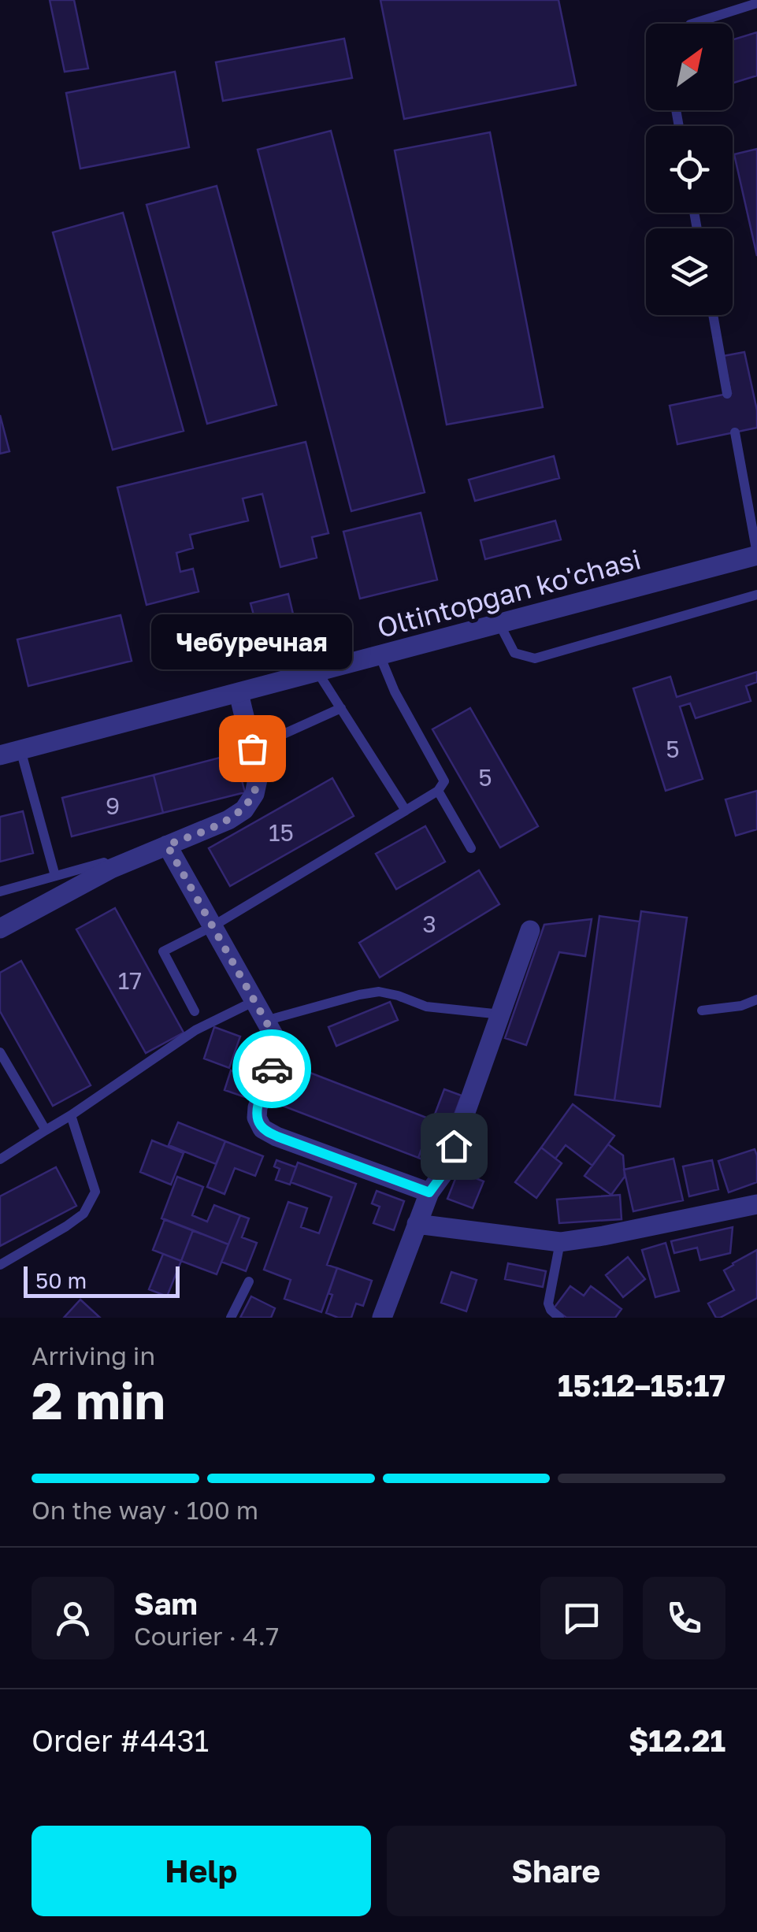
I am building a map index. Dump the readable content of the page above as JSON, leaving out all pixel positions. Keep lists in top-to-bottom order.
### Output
{
  "streets": {
    "street": ["Oltintopgan ko'chasi"]
  },
  "places": ["Чебуречная"],
  "house_numbers": [
    "5",
    "5",
    "9",
    "15",
    "3",
    "17"
  ],
  "scale_bar": "50 m",
  "north": "top right",
  "page": {
    "bubble": "Чебуречная",
    "scale": "50 m",
    "heading": ["2 min", "Arriving in", "15:12–15:17"],
    "panel": [
      "Sam",
      "Courier · 4.7",
      "Order #4431",
      "$12.21"
    ],
    "bar": "On the way · 100 m",
    "buttons": ["Help", "Share"]
  }
}
